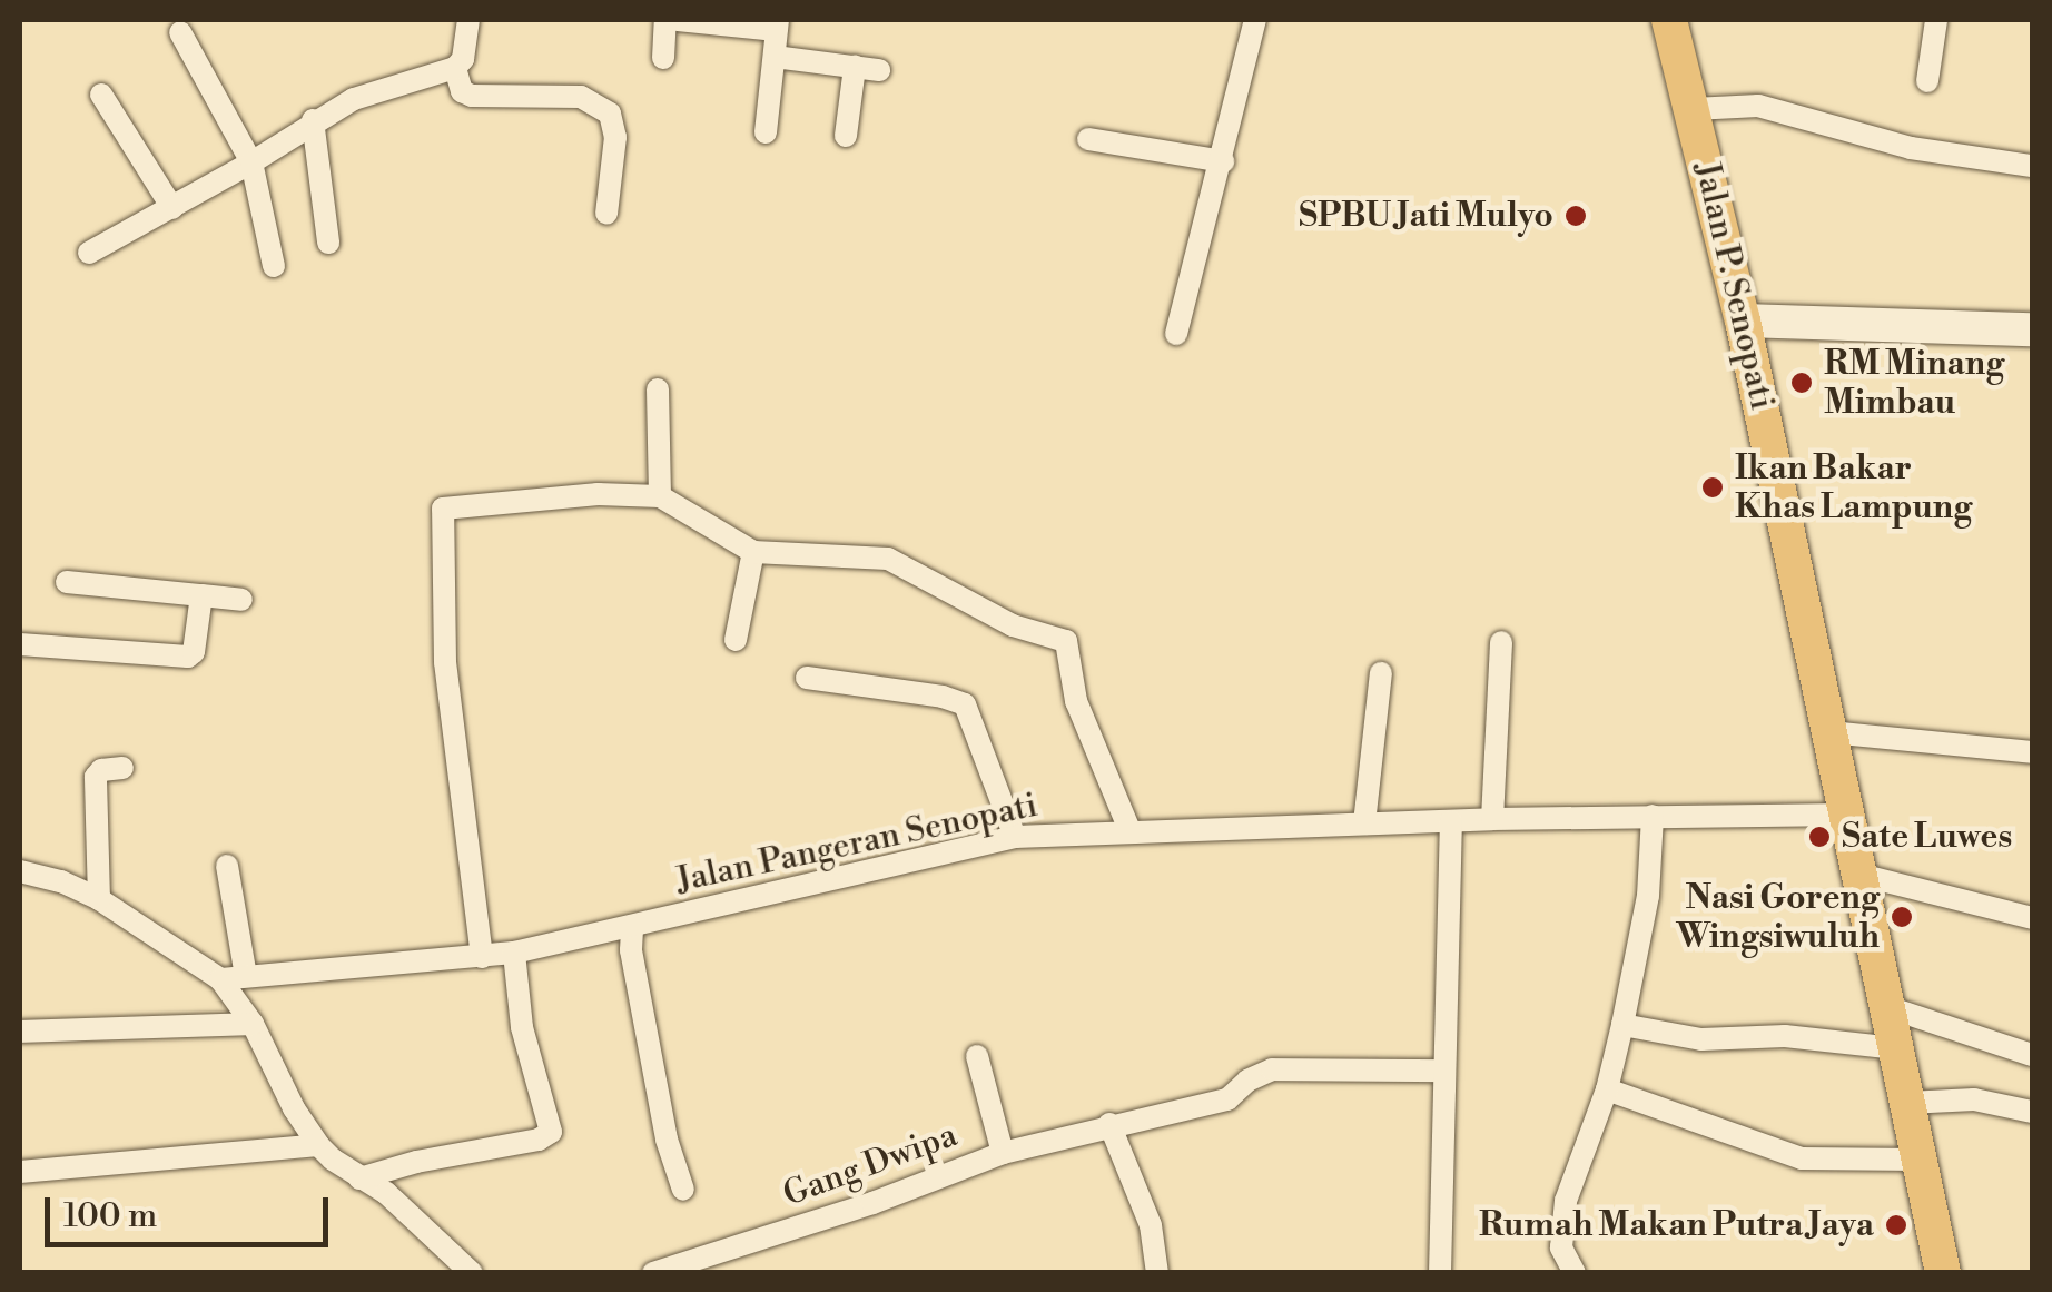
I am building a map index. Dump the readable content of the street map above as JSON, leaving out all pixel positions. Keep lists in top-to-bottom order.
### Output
{
  "streets": {
    "main road": ["Jalan P. Senopati"],
    "street": ["Jalan Pangeran Senopati", "Gang Dwipa"]
  },
  "crossings": [
    ["Jalan P. Senopati", "Jalan Pangeran Senopati"]
  ],
  "places": [
    "SPBU Jati Mulyo",
    "RM Minang Mimbau",
    "Ikan Bakar Khas Lampung",
    "Sate Luwes",
    "Nasi Goreng Wingsiwuluh",
    "Rumah Makan Putra Jaya"
  ],
  "scale_bar": "100 m"
}
